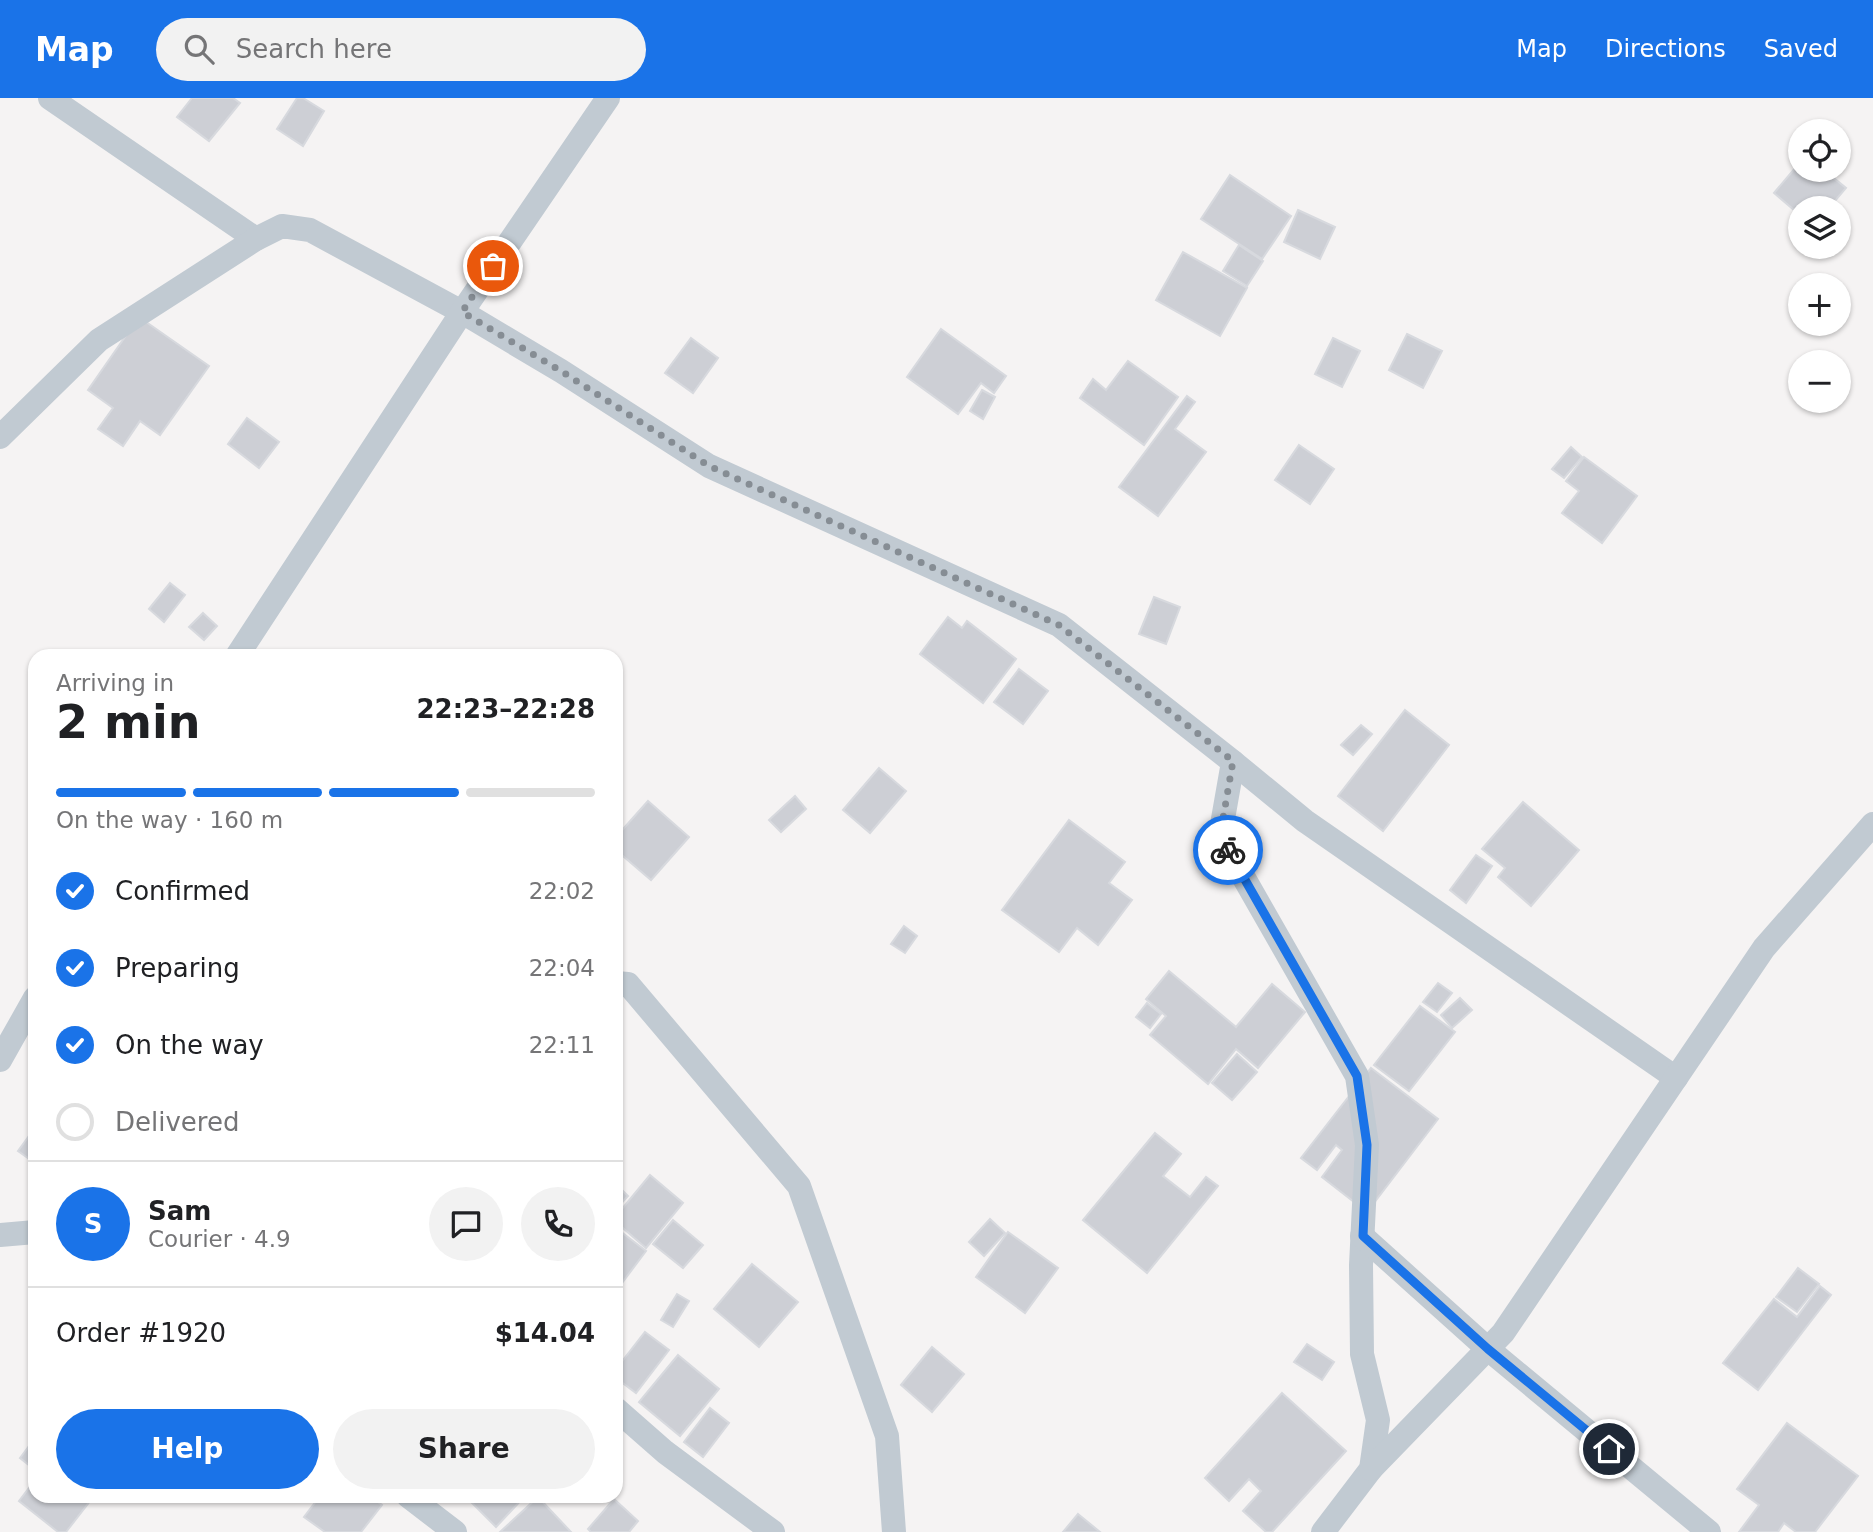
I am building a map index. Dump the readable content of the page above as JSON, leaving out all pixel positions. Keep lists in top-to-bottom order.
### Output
{
  "page": {
    "header": "Map",
    "search": "Search here",
    "nav": ["Map", "Directions", "Saved"],
    "map_buttons": ["+", "−"],
    "heading": ["2 min", "Arriving in", "22:23–22:28"],
    "panel": [
      "Sam",
      "Courier · 4.9",
      "Order #1920",
      "$14.04"
    ],
    "bar": "On the way · 160 m",
    "list": [
      ["Confirmed", "22:02"],
      ["Preparing", "22:04"],
      ["On the way", "22:11"],
      "Delivered"
    ],
    "round": "S",
    "buttons": ["Help", "Share"]
  }
}
